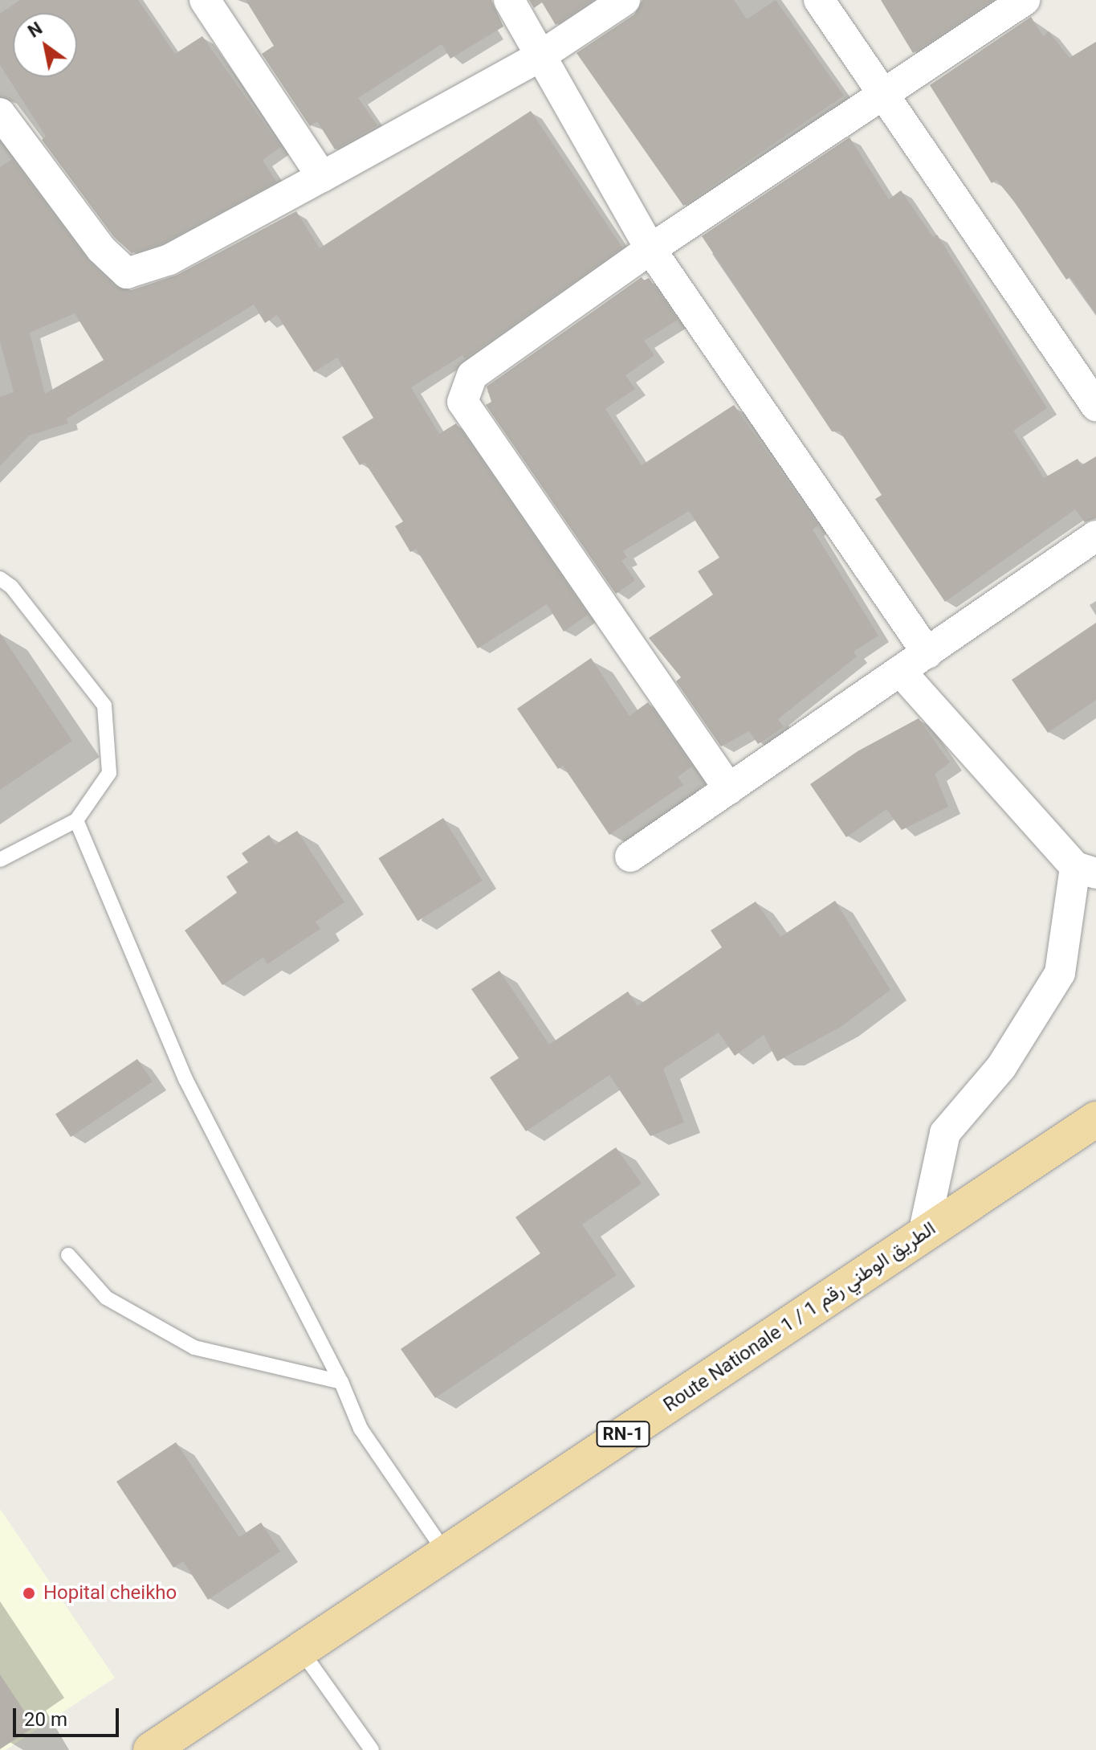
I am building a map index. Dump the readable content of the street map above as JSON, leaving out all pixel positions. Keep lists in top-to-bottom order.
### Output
{
  "streets": {
    "main road": ["Route Nationale 1 / الطريق الوطني رقم 1", "RN-1"]
  },
  "places": ["Hopital cheikho"],
  "scale_bar": "20 m",
  "north": "top left"
}
